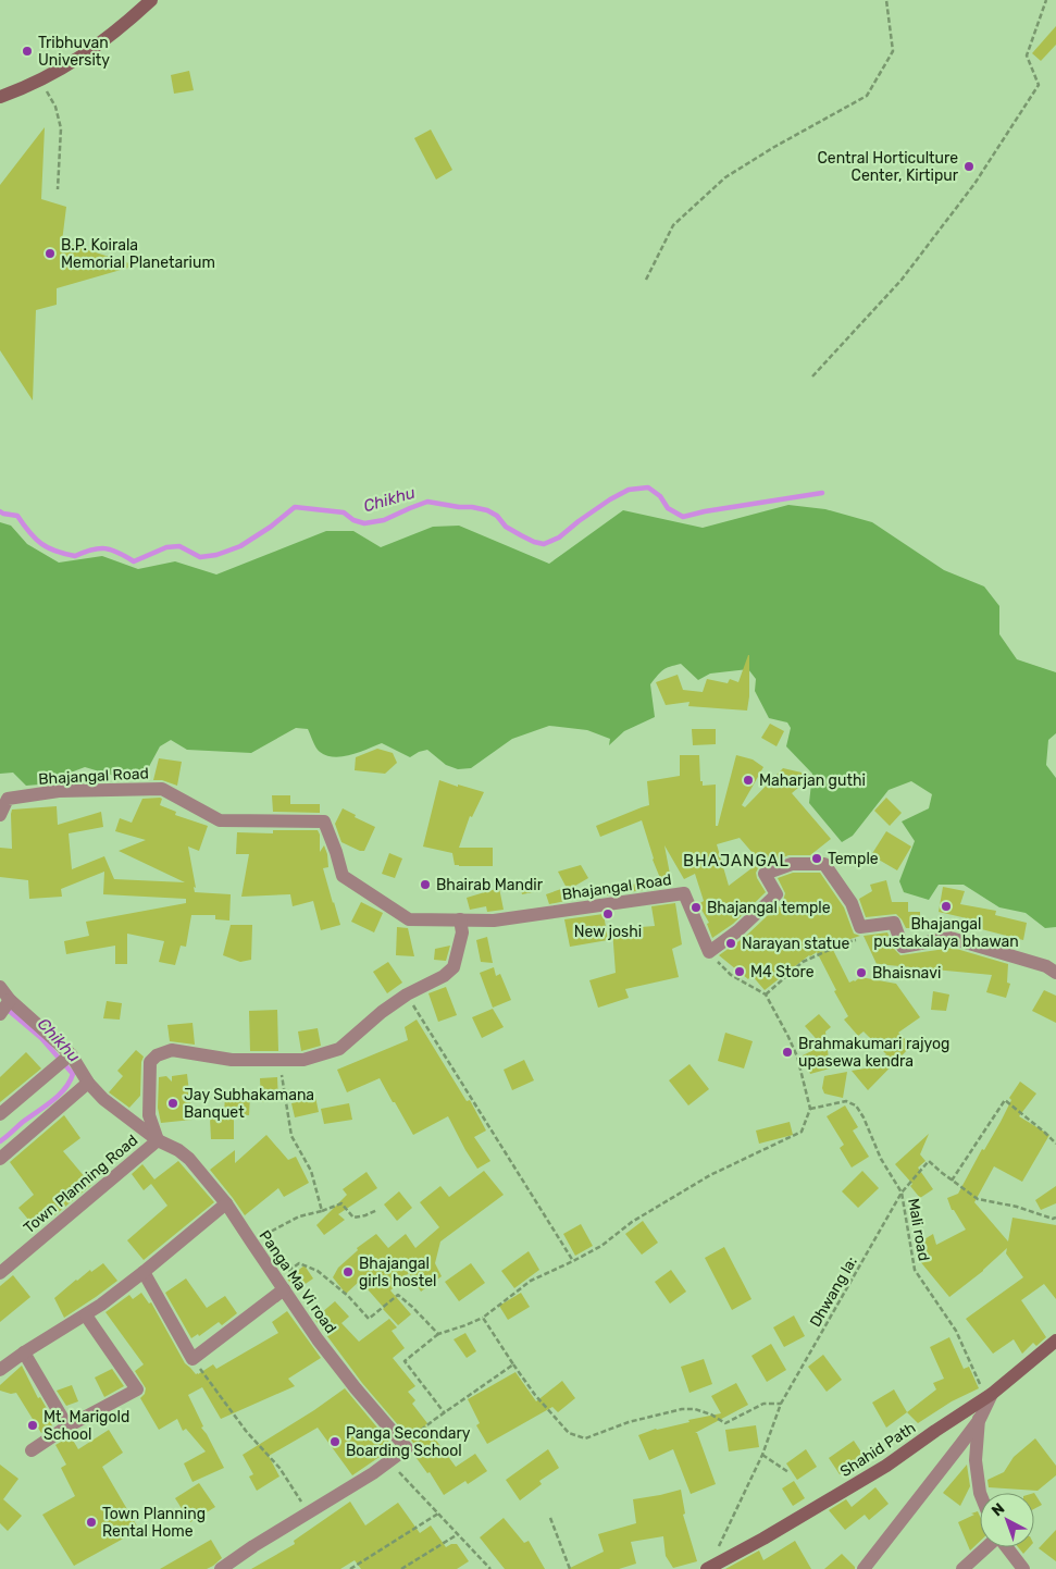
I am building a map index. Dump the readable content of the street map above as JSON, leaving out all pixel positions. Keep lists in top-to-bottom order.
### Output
{
  "streets": {
    "street": [
      "Bhajangal Road",
      "Town Planning Road",
      "Panga Ma Vi road",
      "Shahid Path"
    ],
    "path": ["Mali road", "Dhwang la:"]
  },
  "crossings": [
    ["Town Planning Road", "Panga Ma Vi road"],
    ["Mali road", "Dhwang la:"],
    ["Mali road", "Shahid Path"],
    ["Dhwang la:", "Shahid Path"]
  ],
  "districts": ["BHAJANGAL"],
  "water": ["Chikhu"],
  "places": [
    "Tribhuvan University",
    "Central Horticulture Center, Kirtipur",
    "B.P. Koirala Memorial Planetarium",
    "Maharjan guthi",
    "Temple",
    "Bhairab Mandir",
    "Bhajangal pustakalaya bhawan",
    "Bhajangal temple",
    "New joshi",
    "Narayan statue",
    "M4 Store",
    "Bhaisnavi",
    "Brahmakumari rajyog upasewa kendra",
    "Jay Subhakamana Banquet",
    "Bhajangal girls hostel",
    "Mt. Marigold School",
    "Panga Secondary Boarding School",
    "Town Planning Rental Home"
  ],
  "north": "top left"
}
